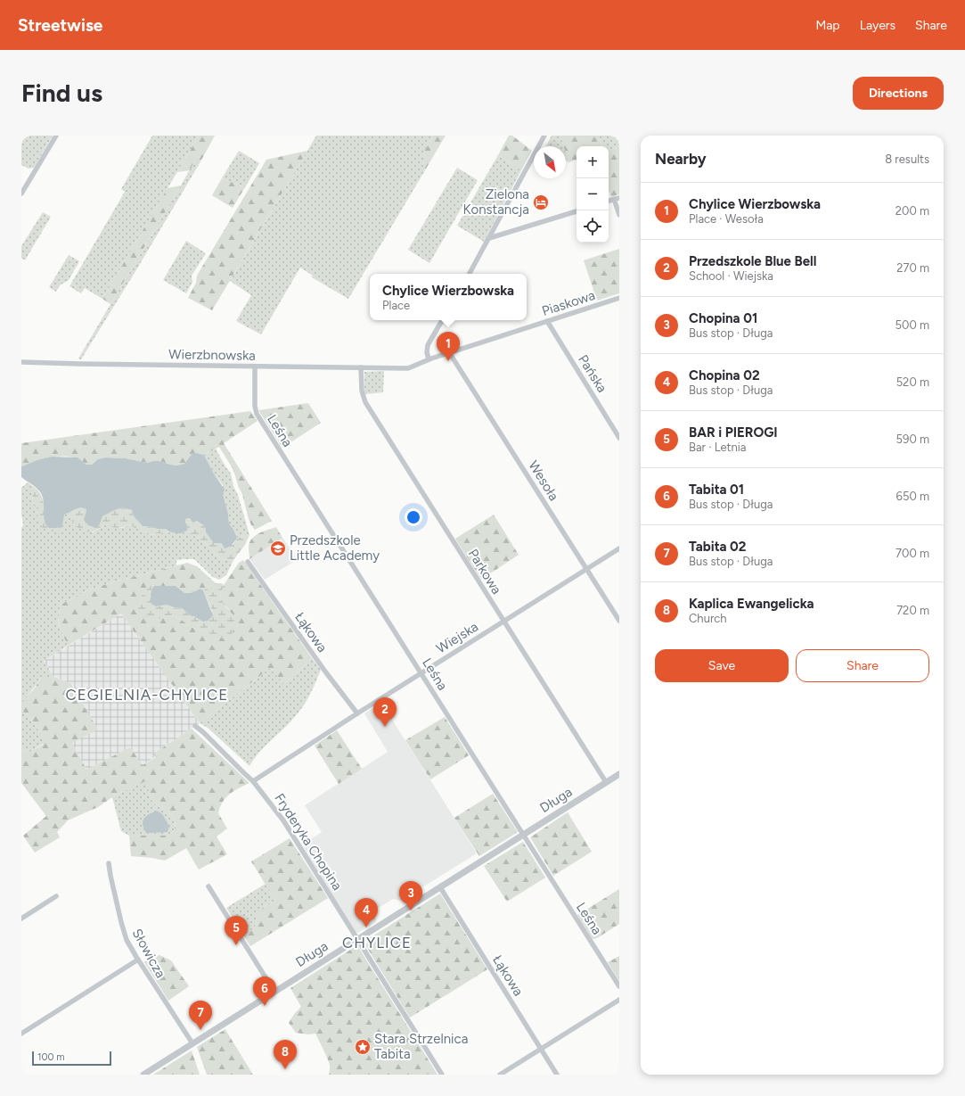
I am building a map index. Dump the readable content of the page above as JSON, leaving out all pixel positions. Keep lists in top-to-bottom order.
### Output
{
  "streets": {
    "street": [
      "Piaskowa",
      "Wierzbnowska",
      "Pańska",
      "Leśna",
      "Wesoła",
      "Parkowa",
      "Łąkowa",
      "Wiejska",
      "Długa",
      "Fryderyka Chopina",
      "Słowicza"
    ]
  },
  "crossings": [
    ["Piaskowa", "Wierzbnowska"],
    ["Piaskowa", "Pańska"],
    ["Piaskowa", "Wesoła"],
    ["Wierzbnowska", "Leśna"],
    ["Wierzbnowska", "Parkowa"],
    ["Leśna", "Wiejska"],
    ["Leśna", "Długa"],
    ["Wesoła", "Wiejska"],
    ["Parkowa", "Wiejska"],
    ["Parkowa", "Długa"],
    ["Łąkowa", "Wiejska"],
    ["Łąkowa", "Długa"],
    ["Wiejska", "Fryderyka Chopina"],
    ["Długa", "Fryderyka Chopina"],
    ["Długa", "Słowicza"]
  ],
  "districts": ["CEGIELNIA-CHYLICE", "CHYLICE"],
  "places": {
    "hotel": ["Zielona Konstancja"],
    "school or university": ["Przedszkole Little Academy"],
    "place": ["Stara Strzelnica Tabita"]
  },
  "scale_bar": "100 m",
  "north": "bottom right",
  "page": {
    "header": "Streetwise",
    "nav": ["Map", "Layers", "Share"],
    "buttons": [
      "Directions",
      ["Save", "Share"]
    ],
    "title": "Find us",
    "heading": ["Nearby", "8 results"],
    "map_buttons": ["+", "−"],
    "list": [
      {
        "mark": "1",
        "name": "Chylice Wierzbowska",
        "note": "Place · Wesoła",
        "value": "200 m"
      },
      {
        "mark": "2",
        "name": "Przedszkole Blue Bell",
        "note": "School · Wiejska",
        "value": "270 m"
      },
      {
        "mark": "3",
        "name": "Chopina 01",
        "note": "Bus stop · Długa",
        "value": "500 m"
      },
      {
        "mark": "4",
        "name": "Chopina 02",
        "note": "Bus stop · Długa",
        "value": "520 m"
      },
      {
        "mark": "5",
        "name": "BAR i PIEROGI",
        "note": "Bar · Letnia",
        "value": "590 m"
      },
      {
        "mark": "6",
        "name": "Tabita 01",
        "note": "Bus stop · Długa",
        "value": "650 m"
      },
      {
        "mark": "7",
        "name": "Tabita 02",
        "note": "Bus stop · Długa",
        "value": "700 m"
      },
      {
        "mark": "8",
        "name": "Kaplica Ewangelicka",
        "note": "Church",
        "value": "720 m"
      }
    ],
    "popup": ["Chylice Wierzbowska", "Place"],
    "pins": [
      "1",
      "2",
      "3",
      "4",
      "5",
      "6",
      "7",
      "8"
    ],
    "scale": "100 m"
  }
}
